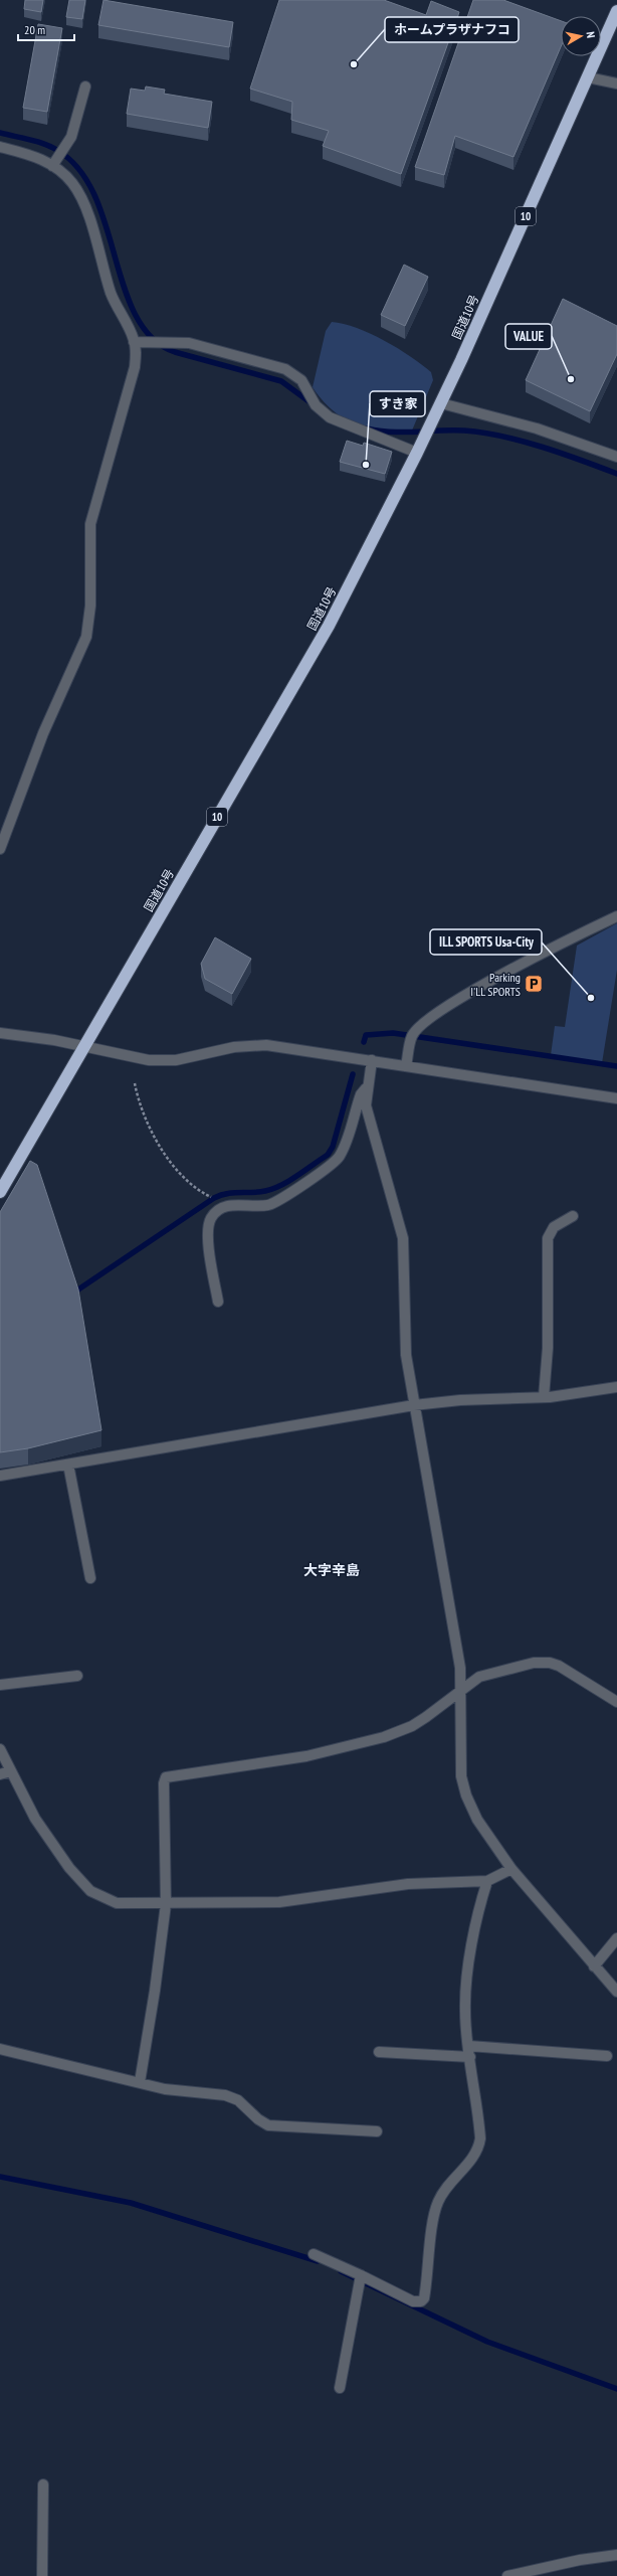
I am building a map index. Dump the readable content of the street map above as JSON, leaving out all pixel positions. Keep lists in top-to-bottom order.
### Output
{
  "streets": {
    "highway": ["10", "国道10号"]
  },
  "districts": ["大字辛島"],
  "places": {
    "other": [
      "ホームプラザナフコ",
      "VALUE",
      "すき家",
      "ILL SPORTS Usa-City"
    ],
    "parking": ["Parking I'LL SPORTS"]
  },
  "scale_bar": "20 m",
  "north": "right"
}
